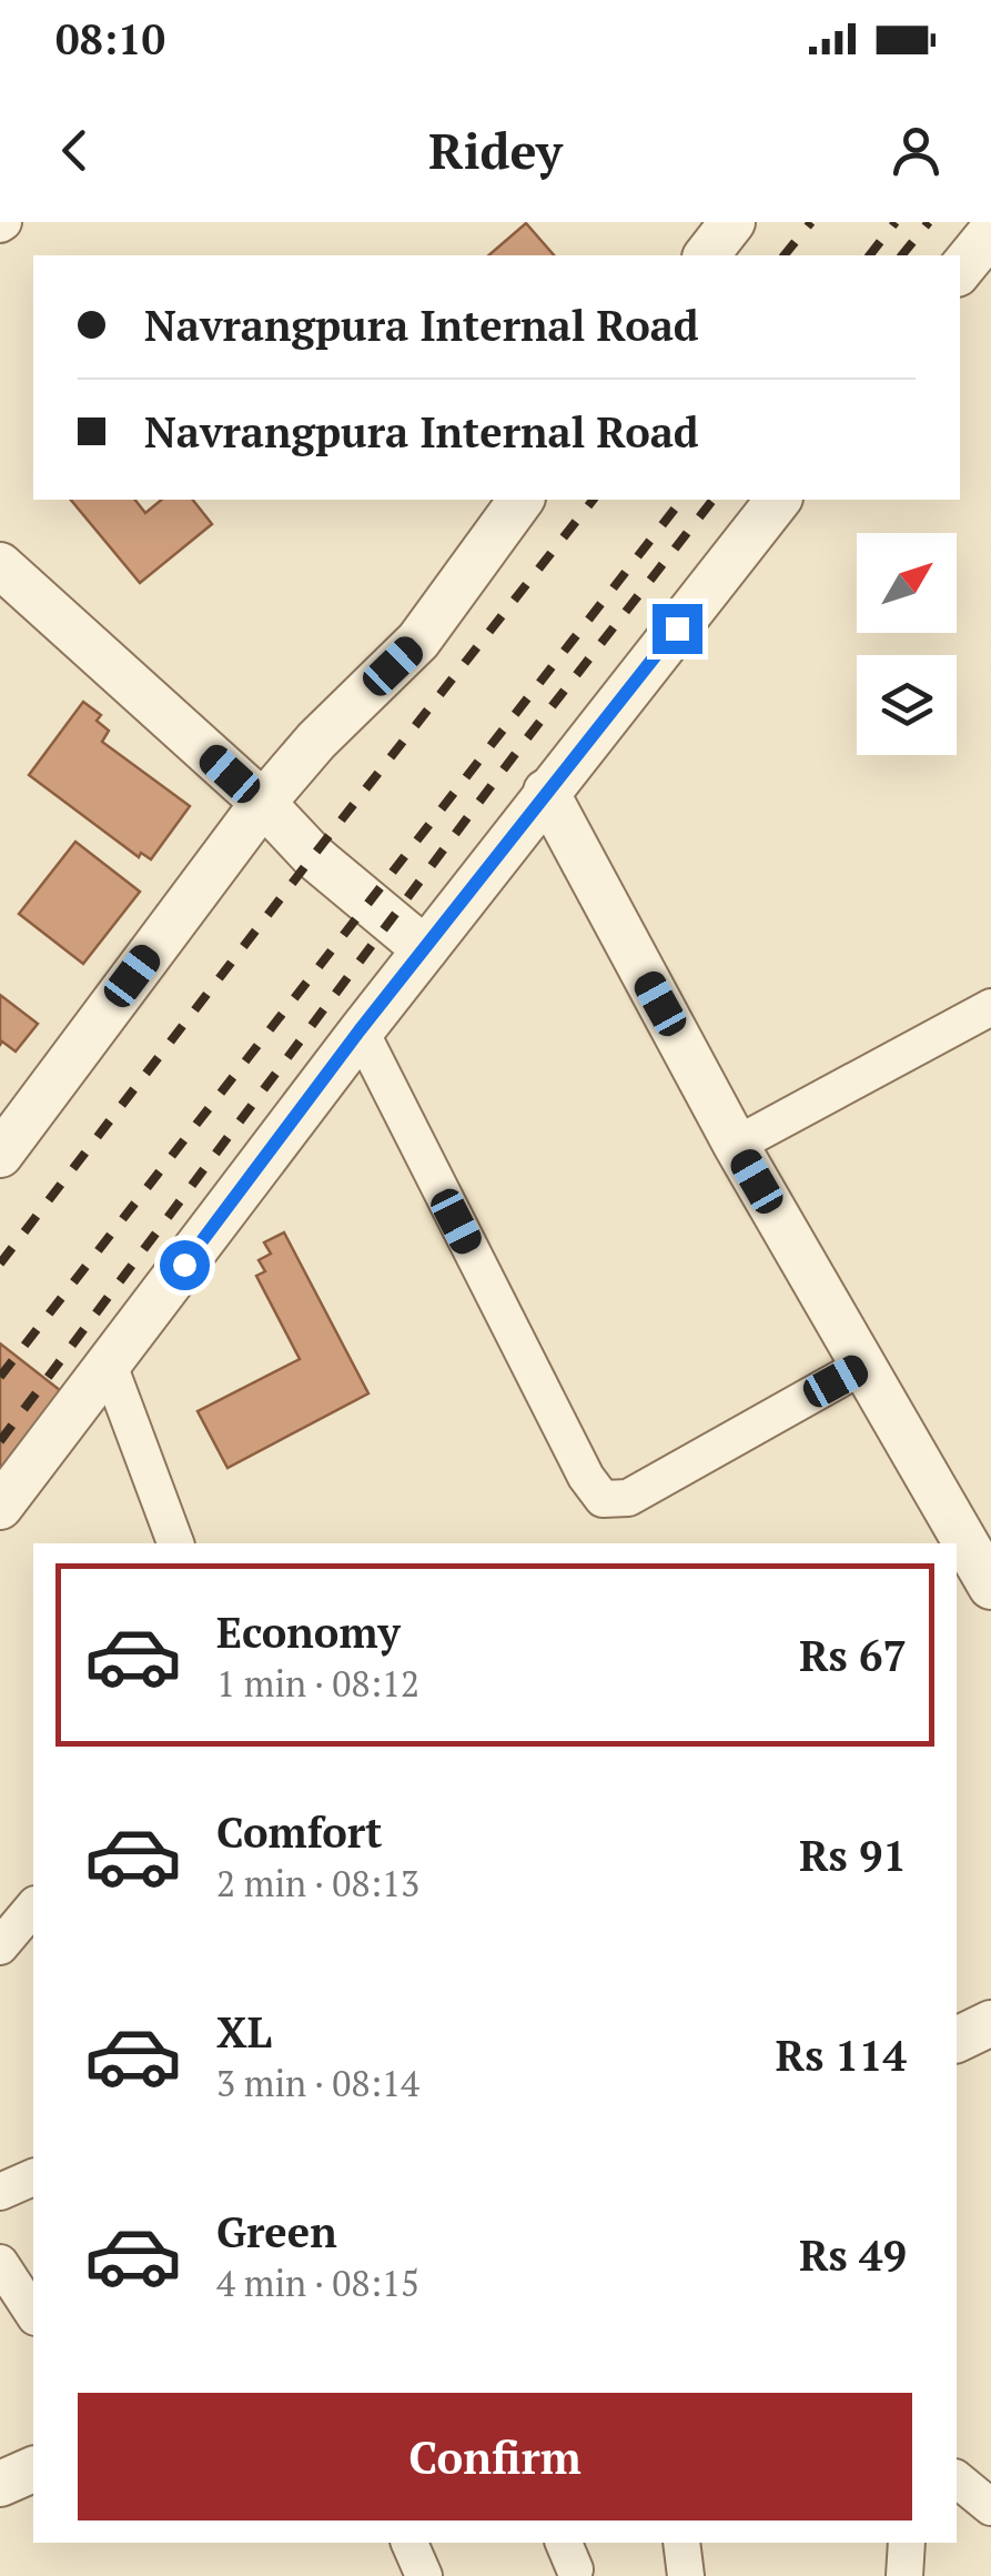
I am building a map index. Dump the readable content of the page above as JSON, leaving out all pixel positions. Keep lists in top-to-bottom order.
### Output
{
  "north": "top right",
  "page": {
    "status": "08:10",
    "header": "Ridey",
    "banner": ["Navrangpura Internal Road", "Navrangpura Internal Road"],
    "list": [
      {
        "name": "Economy",
        "note": "1 min · 08:12",
        "value": "Rs 67"
      },
      {
        "name": "Comfort",
        "note": "2 min · 08:13",
        "value": "Rs 91"
      },
      {
        "name": "XL",
        "note": "3 min · 08:14",
        "value": "Rs 114"
      },
      {
        "name": "Green",
        "note": "4 min · 08:15",
        "value": "Rs 49"
      }
    ],
    "buttons": "Confirm"
  }
}
